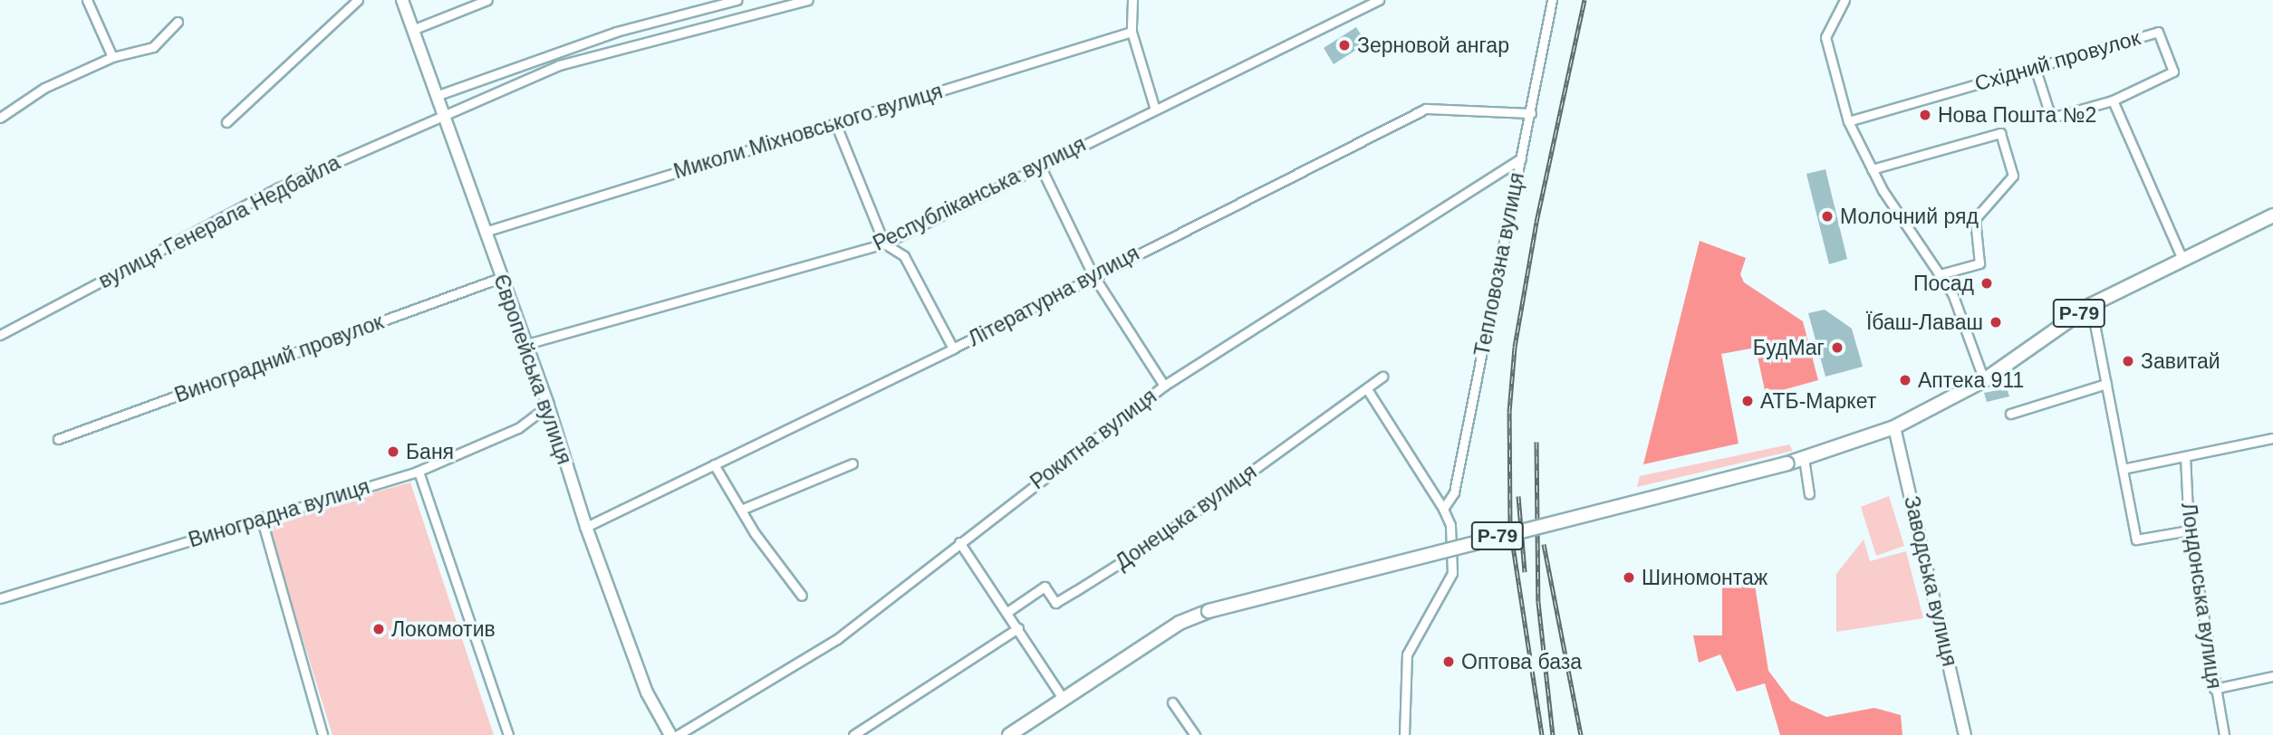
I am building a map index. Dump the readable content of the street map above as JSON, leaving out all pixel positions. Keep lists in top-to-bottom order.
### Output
{
  "streets": {
    "main road": ["Р-79"],
    "street": [
      "Східний провулок",
      "Миколи Міхновського вулиця",
      "Республіканська вулиця",
      "вулиця Генерала Недбайла",
      "Тепловозна вулиця",
      "Літературна вулиця",
      "Виноградний провулок",
      "Європейська вулиця",
      "Рокитна вулиця",
      "Виноградна вулиця",
      "Донецька вулиця",
      "Заводська вулиця",
      "Лондонська вулиця"
    ]
  },
  "crossings": [
    ["Миколи Міхновського вулиця", "Європейська вулиця"],
    ["Республіканська вулиця", "Європейська вулиця"],
    ["вулиця Генерала Недбайла", "Європейська вулиця"],
    ["Тепловозна вулиця", "Літературна вулиця"],
    ["Тепловозна вулиця", "Рокитна вулиця"],
    ["Літературна вулиця", "Європейська вулиця"],
    ["Р-79", "Заводська вулиця"],
    ["Виноградний провулок", "Європейська вулиця"],
    ["Європейська вулиця", "Виноградна вулиця"]
  ],
  "places": [
    "Зерновой ангар",
    "Нова Пошта №2",
    "Молочний ряд",
    "Посад",
    "Їбаш-Лаваш",
    "БудМаг",
    "Завитай",
    "Аптека 911",
    "АТБ-Маркет",
    "Баня",
    "Шиномонтаж",
    "Локомотив",
    "Оптова база"
  ]
}
